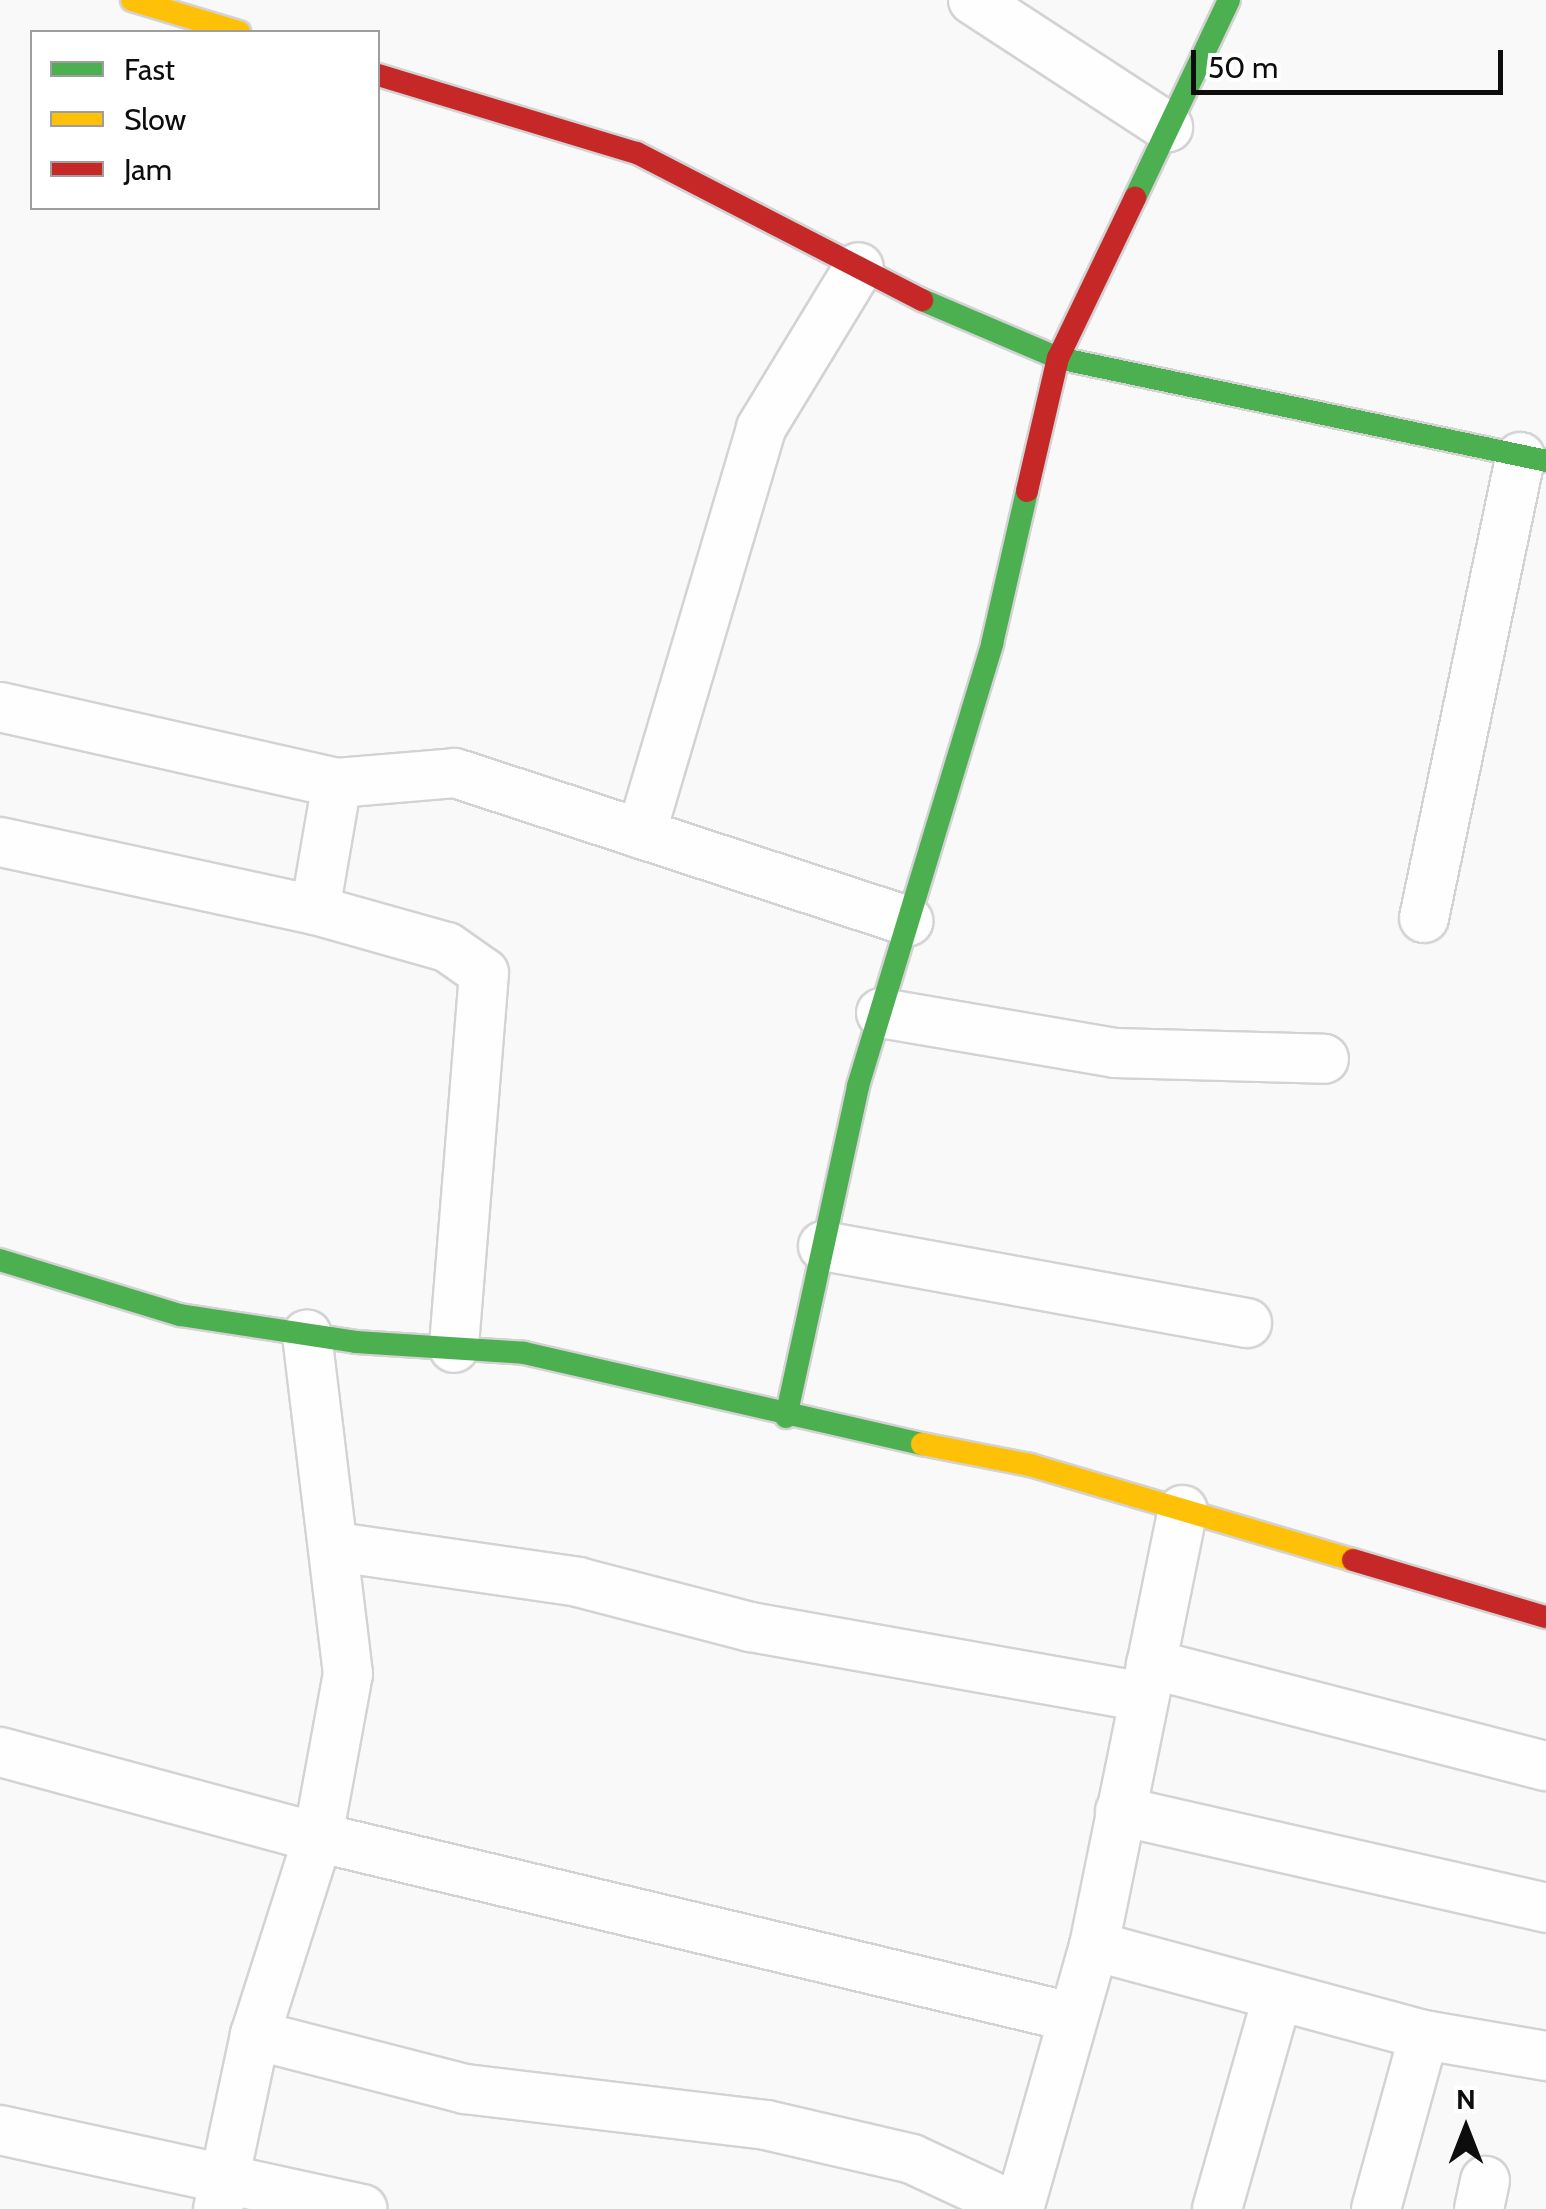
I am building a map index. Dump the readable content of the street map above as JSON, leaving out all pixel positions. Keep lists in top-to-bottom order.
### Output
{
  "legend": ["Fast", "Slow", "Jam"],
  "scale_bar": "50 m",
  "north": "top"
}
